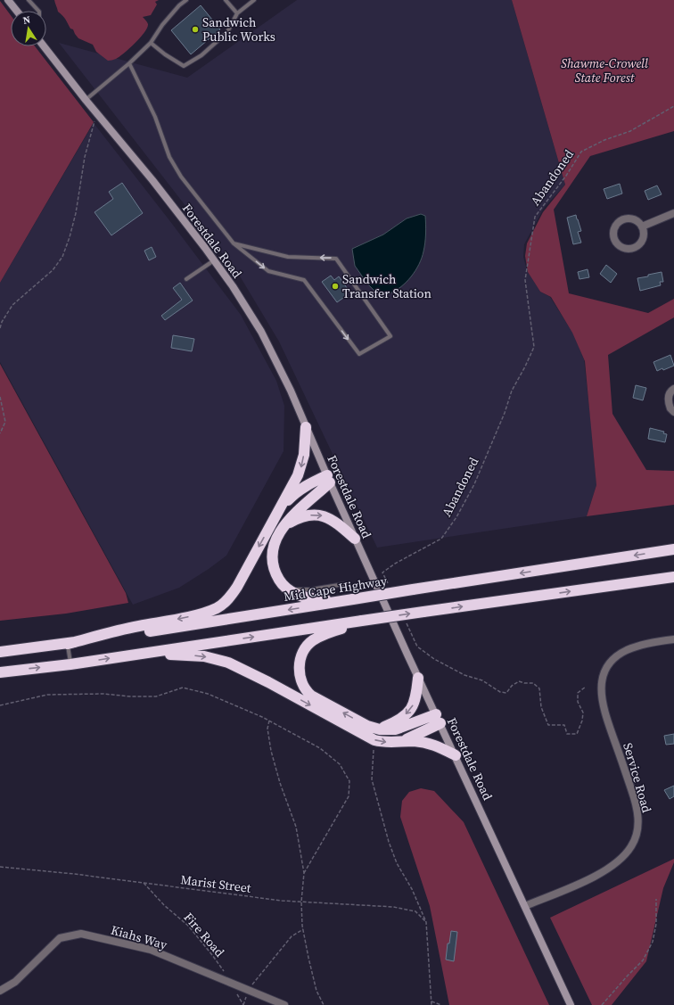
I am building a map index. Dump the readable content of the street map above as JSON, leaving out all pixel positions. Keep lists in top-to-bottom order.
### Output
{
  "streets": {
    "highway": ["Mid Cape Highway"],
    "main road": ["Forestdale Road"],
    "street": ["Service Road", "Kiahs Way"],
    "path": ["Abandoned", "Marist Street", "Fire Road"]
  },
  "crossings": [
    ["Forestdale Road", "Service Road"],
    ["Marist Street", "Fire Road"],
    ["Fire Road", "Kiahs Way"]
  ],
  "parks": ["Shawme-Crowell State Forest"],
  "places": ["Sandwich Public Works", "Sandwich Transfer Station"],
  "north": "top"
}
